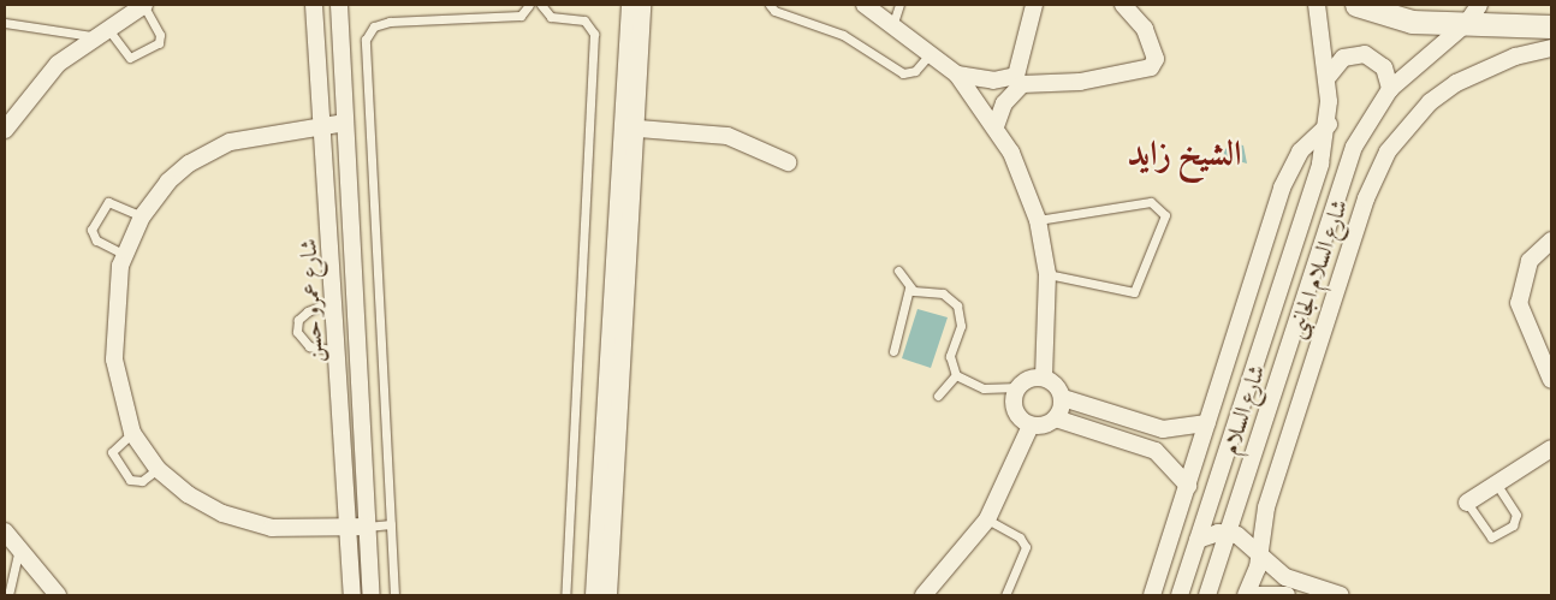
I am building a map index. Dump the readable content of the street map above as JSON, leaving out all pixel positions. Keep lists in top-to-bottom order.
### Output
{
  "streets": {
    "street": ["شارع السلام الجانبى", "شارع عمرو حسن", "شارع السلام"]
  },
  "districts": ["الشيخ زايد"]
}
